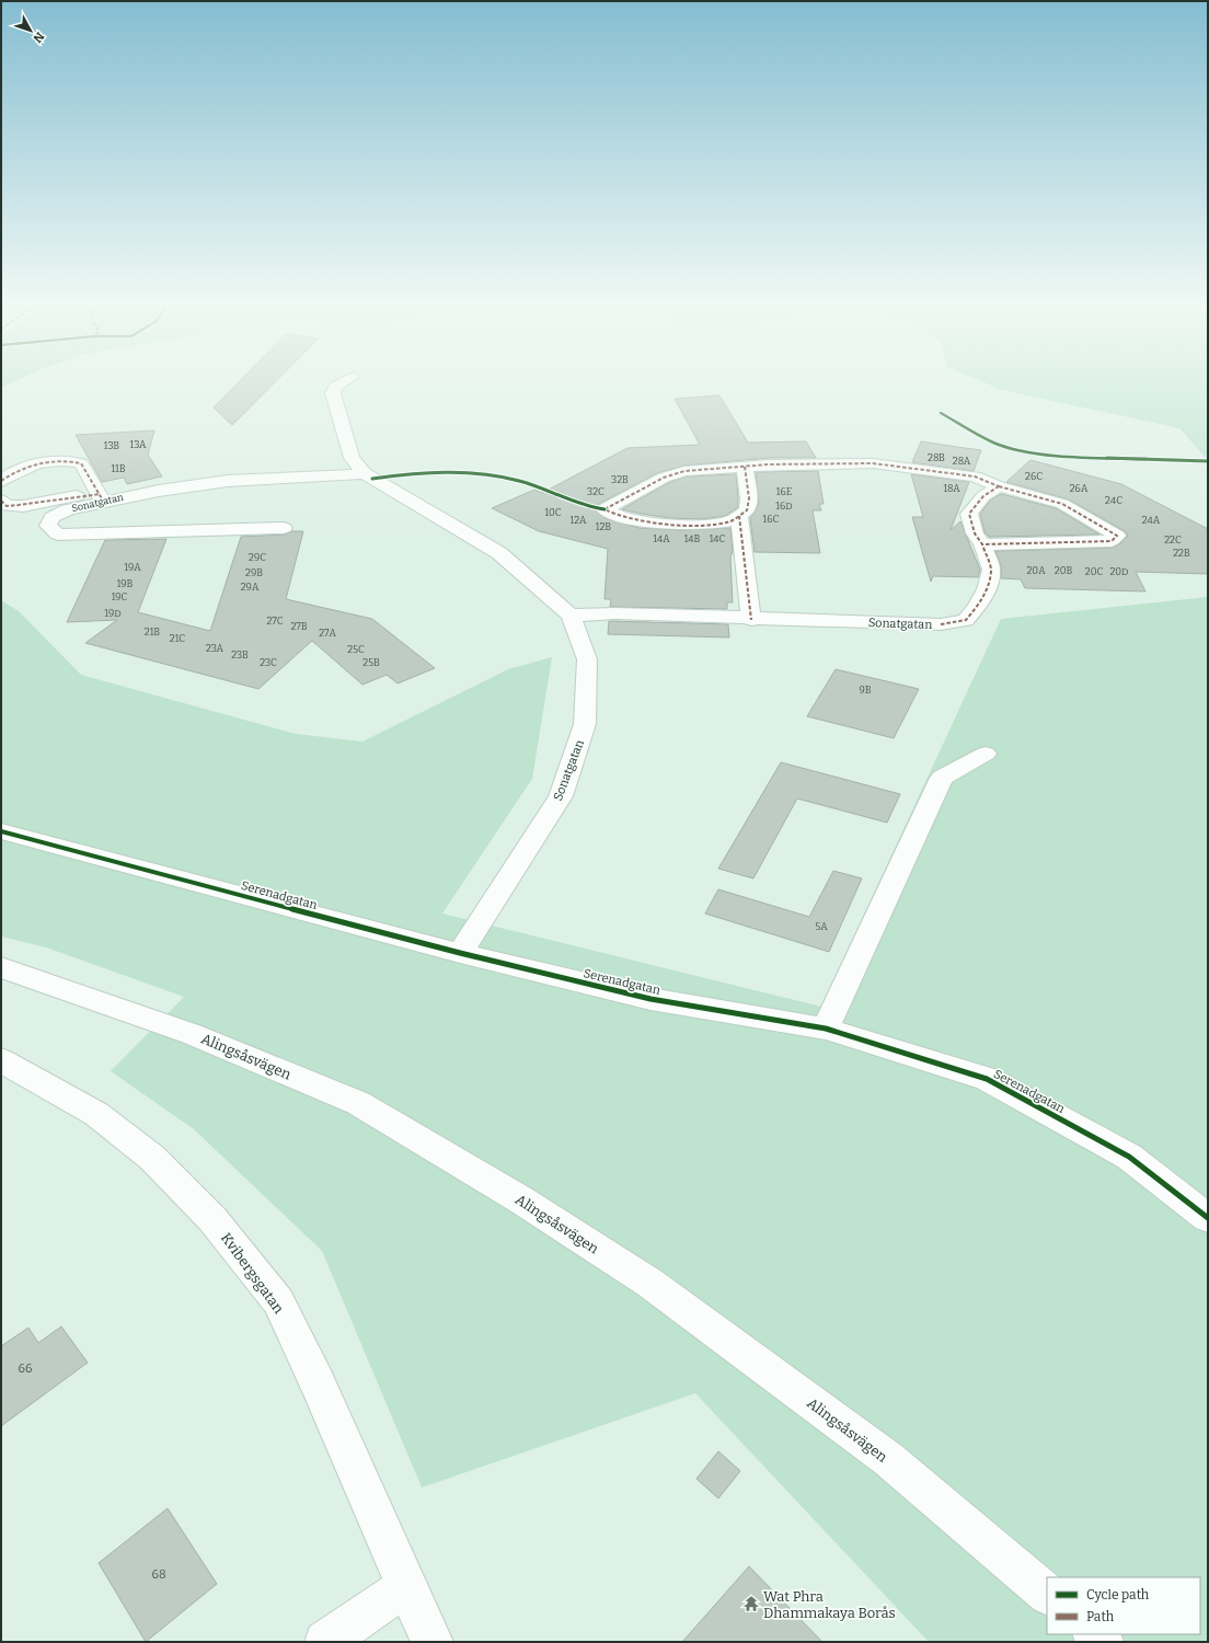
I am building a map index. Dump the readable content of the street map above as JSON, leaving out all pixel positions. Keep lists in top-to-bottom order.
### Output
{
  "streets": {
    "street": [
      "Sonatgatan",
      "Serenadgatan",
      "Alingsåsvägen",
      "Kvibergsgatan"
    ]
  },
  "crossings": [
    ["Sonatgatan", "Serenadgatan"]
  ],
  "places": {
    "temple": ["Wat Phra Dhammakaya Borås"]
  },
  "house_numbers": [
    "13A",
    "13B",
    "28B",
    "28A",
    "11B",
    "26C",
    "32B",
    "18A",
    "26A",
    "32C",
    "16E",
    "24C",
    "16D",
    "10C",
    "16C",
    "12A",
    "24A",
    "12B",
    "14A",
    "14B",
    "14C",
    "22C",
    "22B",
    "29C",
    "19A",
    "20A",
    "20B",
    "20C",
    "20D",
    "29B",
    "19B",
    "29A",
    "19C",
    "19D",
    "27C",
    "27B",
    "21B",
    "27A",
    "21C",
    "23A",
    "25C",
    "23B",
    "23C",
    "25B",
    "9B",
    "5A",
    "66",
    "68"
  ],
  "legend": ["Cycle path", "Path"],
  "north": "bottom right"
}
